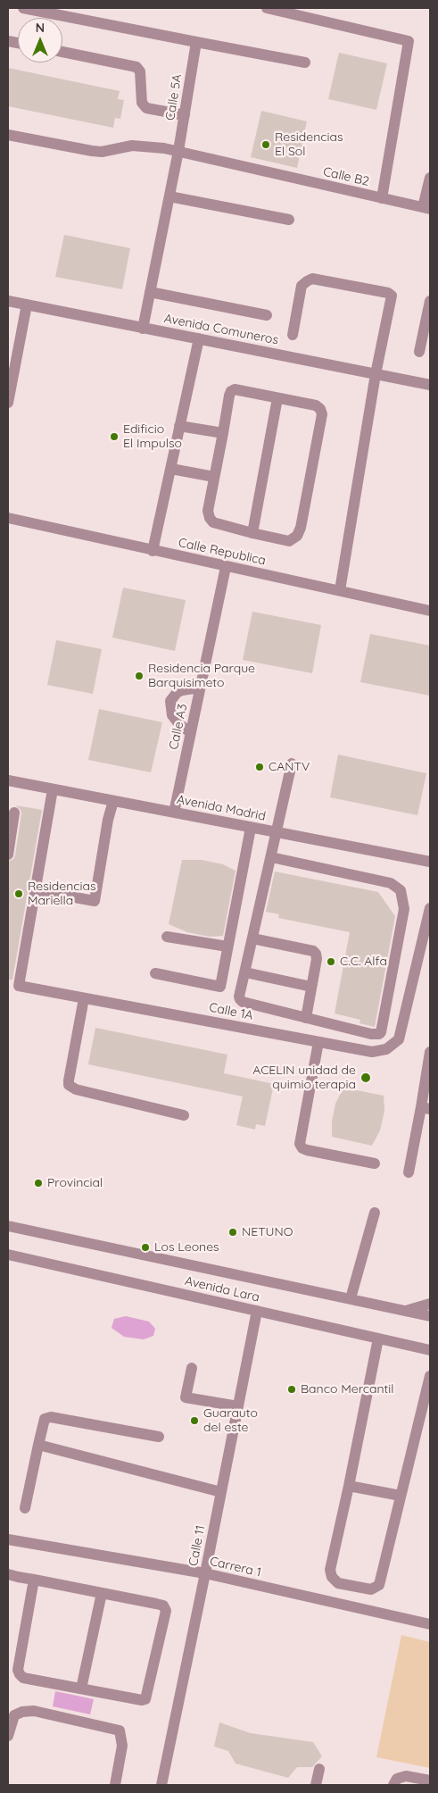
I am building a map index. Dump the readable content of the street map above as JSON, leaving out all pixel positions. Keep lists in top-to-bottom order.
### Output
{
  "streets": {
    "street": [
      "Calle 5A",
      "Calle B2",
      "Avenida Comuneros",
      "Calle Republica",
      "Calle A3",
      "Avenida Madrid",
      "Calle 1A",
      "Avenida Lara",
      "Calle 11",
      "Carrera 1"
    ]
  },
  "crossings": [
    ["Calle 5A", "Calle B2"],
    ["Calle 5A", "Avenida Comuneros"],
    ["Calle Republica", "Calle A3"],
    ["Calle A3", "Avenida Madrid"],
    ["Avenida Madrid", "Calle 1A"],
    ["Avenida Lara", "Calle 11"],
    ["Calle 11", "Carrera 1"]
  ],
  "places": [
    "Residencias El Sol",
    "Edificio El Impulso",
    "Residencia Parque Barquisimeto",
    "CANTV",
    "Residencias Mariella",
    "C.C. Alfa",
    "ACELIN unidad de quimio terapia",
    "Provincial",
    "NETUNO",
    "Los Leones",
    "Banco Mercantil",
    "Guarauto del este"
  ],
  "north": "top"
}
